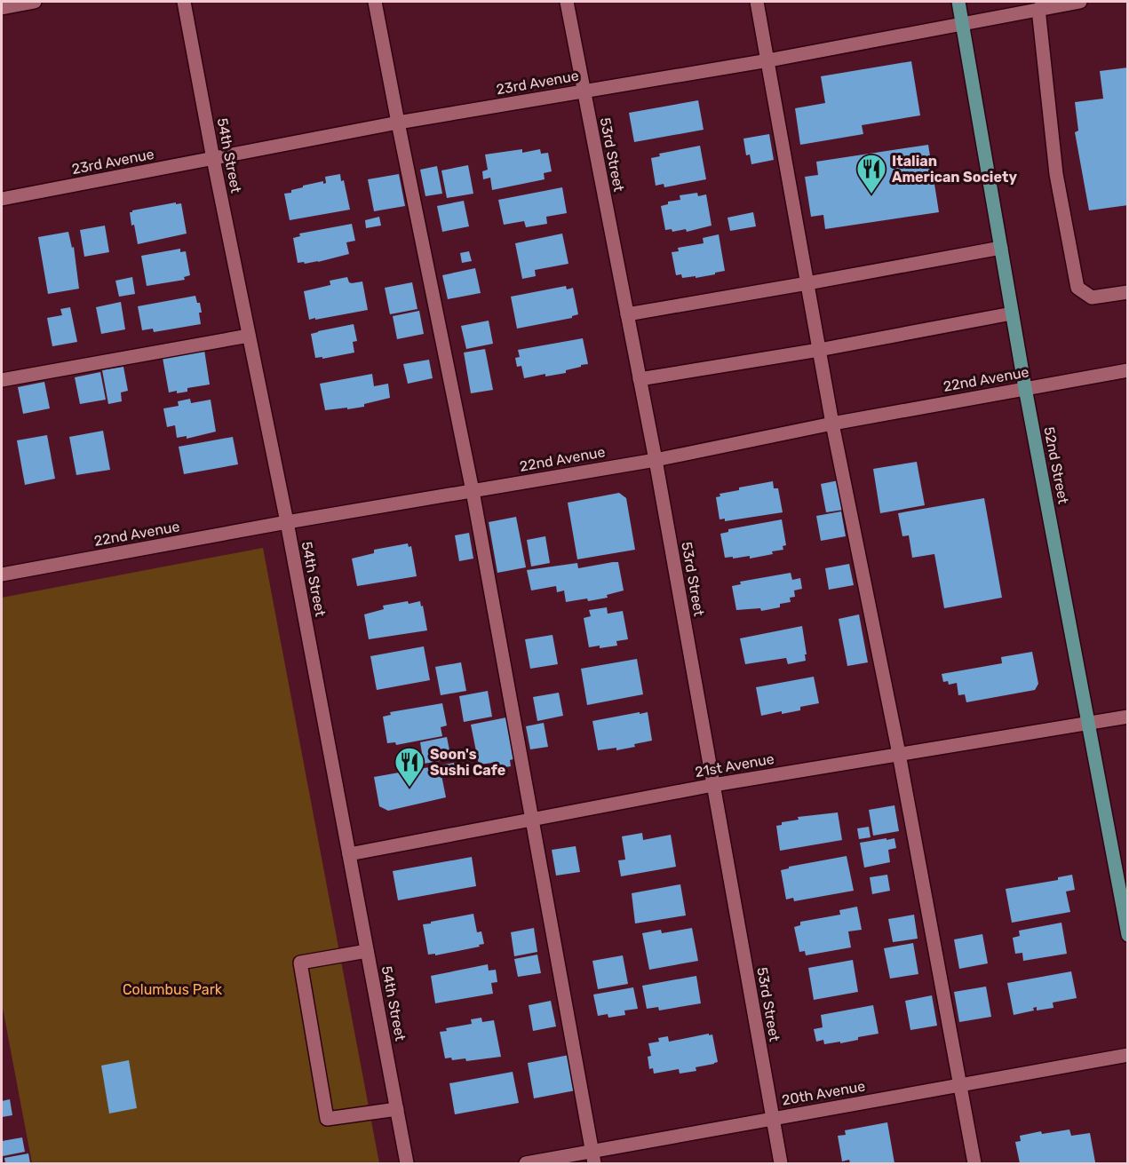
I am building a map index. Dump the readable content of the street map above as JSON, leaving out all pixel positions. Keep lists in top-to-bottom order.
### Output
{
  "streets": {
    "main road": ["52nd Street"],
    "street": [
      "23rd Avenue",
      "53rd Street",
      "54th Street",
      "22nd Avenue",
      "21st Avenue",
      "20th Avenue"
    ]
  },
  "crossings": [
    ["23rd Avenue", "53rd Street"],
    ["23rd Avenue", "54th Street"],
    ["23rd Avenue", "52nd Street"],
    ["53rd Street", "22nd Avenue"],
    ["53rd Street", "21st Avenue"],
    ["53rd Street", "20th Avenue"],
    ["54th Street", "22nd Avenue"],
    ["54th Street", "21st Avenue"],
    ["22nd Avenue", "52nd Street"],
    ["52nd Street", "21st Avenue"]
  ],
  "parks": ["Columbus Park"],
  "places": {
    "restaurant": ["Italian American Society", "Soon's Sushi Cafe"]
  }
}
